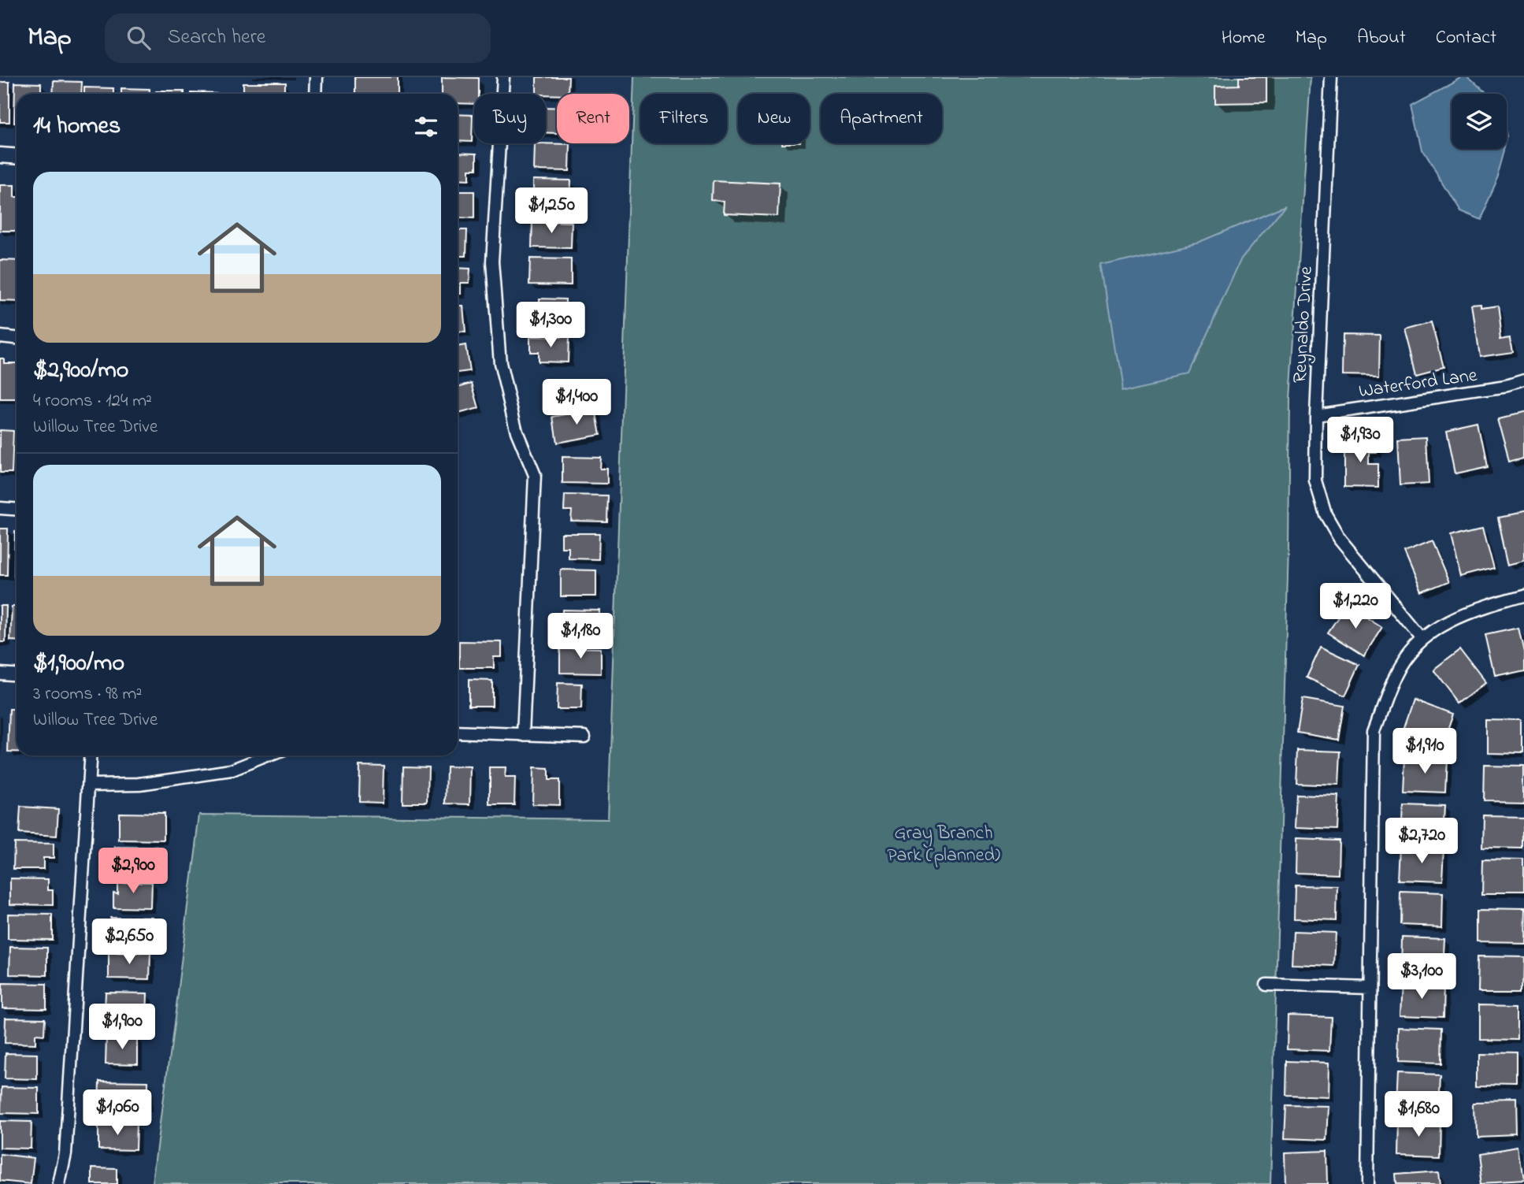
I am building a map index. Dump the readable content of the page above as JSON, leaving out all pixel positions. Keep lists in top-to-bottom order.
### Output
{
  "streets": {
    "street": ["Reynaldo Drive", "Waterford Lane"]
  },
  "crossings": [
    ["Reynaldo Drive", "Waterford Lane"]
  ],
  "parks": ["Gray Branch Park (planned)"],
  "page": {
    "header": "Map",
    "search": "Search here",
    "nav": [
      "Home",
      "Map",
      "About",
      "Contact"
    ],
    "chip": [
      "Buy",
      "Rent",
      "Filters",
      "New",
      "Apartment"
    ],
    "heading": "14 homes",
    "list": [
      {
        "name": "$2,900/mo",
        "note": "4 rooms · 124 m² · Willow Tree Drive"
      },
      {
        "name": "$1,900/mo",
        "note": "3 rooms · 98 m² · Willow Tree Drive"
      }
    ],
    "price": [
      "$1,250",
      "$1,300",
      "$1,400",
      "$1,930",
      "$1,220",
      "$1,180",
      "$1,910",
      "$2,720",
      "$2,900",
      "$2,650",
      "$3,100",
      "$1,900",
      "$1,060",
      "$1,680"
    ]
  }
}
